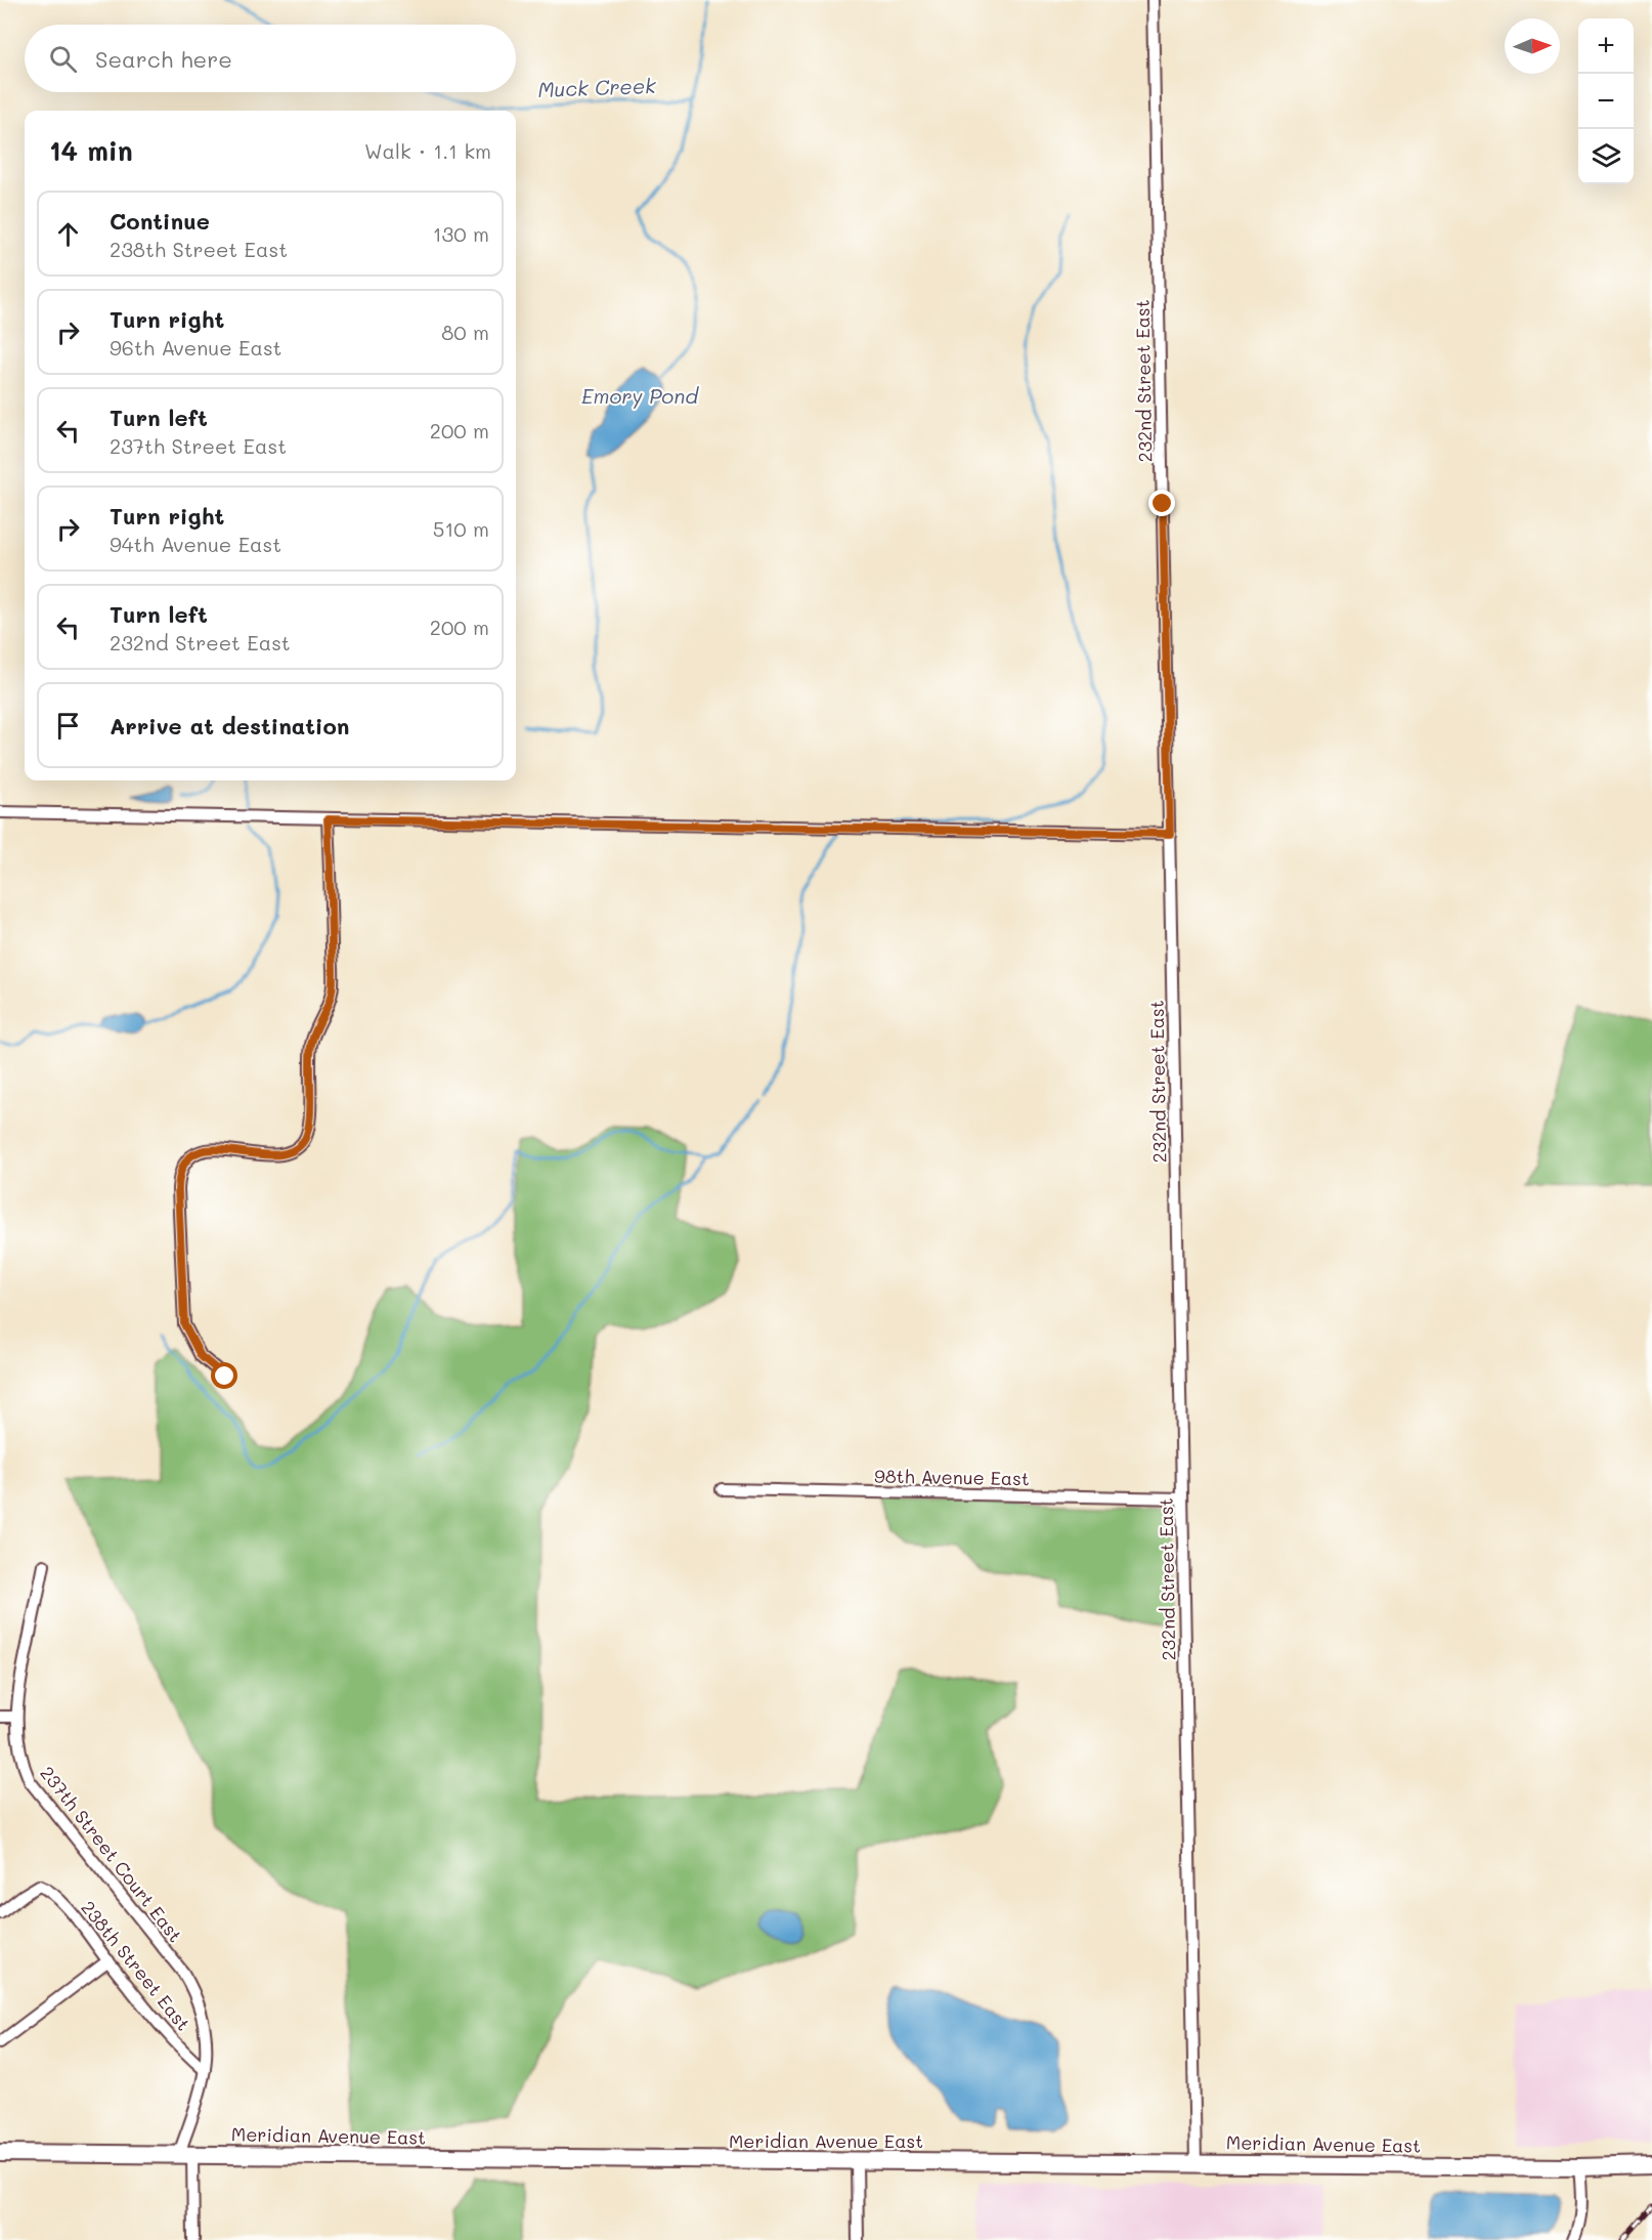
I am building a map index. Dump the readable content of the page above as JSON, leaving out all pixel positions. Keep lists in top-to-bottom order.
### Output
{
  "streets": {
    "main road": ["Meridian Avenue East"],
    "street": [
      "232nd Street East",
      "98th Avenue East",
      "237th Street Court East",
      "238th Street East"
    ]
  },
  "crossings": [
    ["232nd Street East", "98th Avenue East"],
    ["232nd Street East", "Meridian Avenue East"],
    ["237th Street Court East", "238th Street East"],
    ["237th Street Court East", "Meridian Avenue East"]
  ],
  "water": ["Muck Creek", "Emory Pond"],
  "north": "right",
  "page": {
    "map_buttons": ["+", "−"],
    "search": "Search here",
    "heading": ["14 min", "Walk · 1.1 km"],
    "list": [
      ["Continue", "238th Street East", "130 m"],
      ["Turn right", "96th Avenue East", "80 m"],
      ["Turn left", "237th Street East", "200 m"],
      ["Turn right", "94th Avenue East", "510 m"],
      ["Turn left", "232nd Street East", "200 m"],
      "Arrive at destination"
    ]
  }
}
